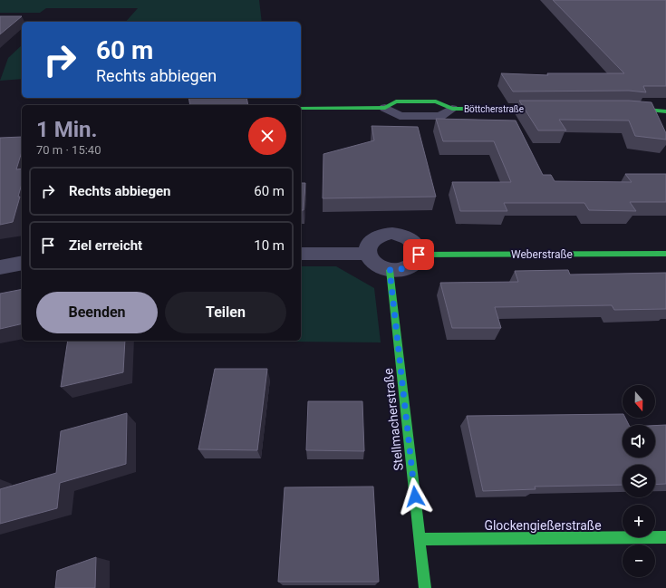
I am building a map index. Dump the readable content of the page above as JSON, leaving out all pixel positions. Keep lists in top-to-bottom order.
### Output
{
  "streets": {
    "street": [
      "Böttcherstraße",
      "Weberstraße",
      "Stellmacherstraße",
      "Glockengießerstraße"
    ]
  },
  "crossings": [
    ["Weberstraße", "Stellmacherstraße"],
    ["Stellmacherstraße", "Glockengießerstraße"]
  ],
  "north": "bottom",
  "page": {
    "turn": ["60 m", "Rechts abbiegen"],
    "heading": ["1 Min.", "70 m · 15:40"],
    "list": [
      {
        "name": "Rechts abbiegen",
        "value": "60 m"
      },
      {
        "name": "Ziel erreicht",
        "value": "10 m"
      }
    ],
    "buttons": ["Beenden", "Teilen"],
    "map_buttons": ["+", "−"]
  }
}
